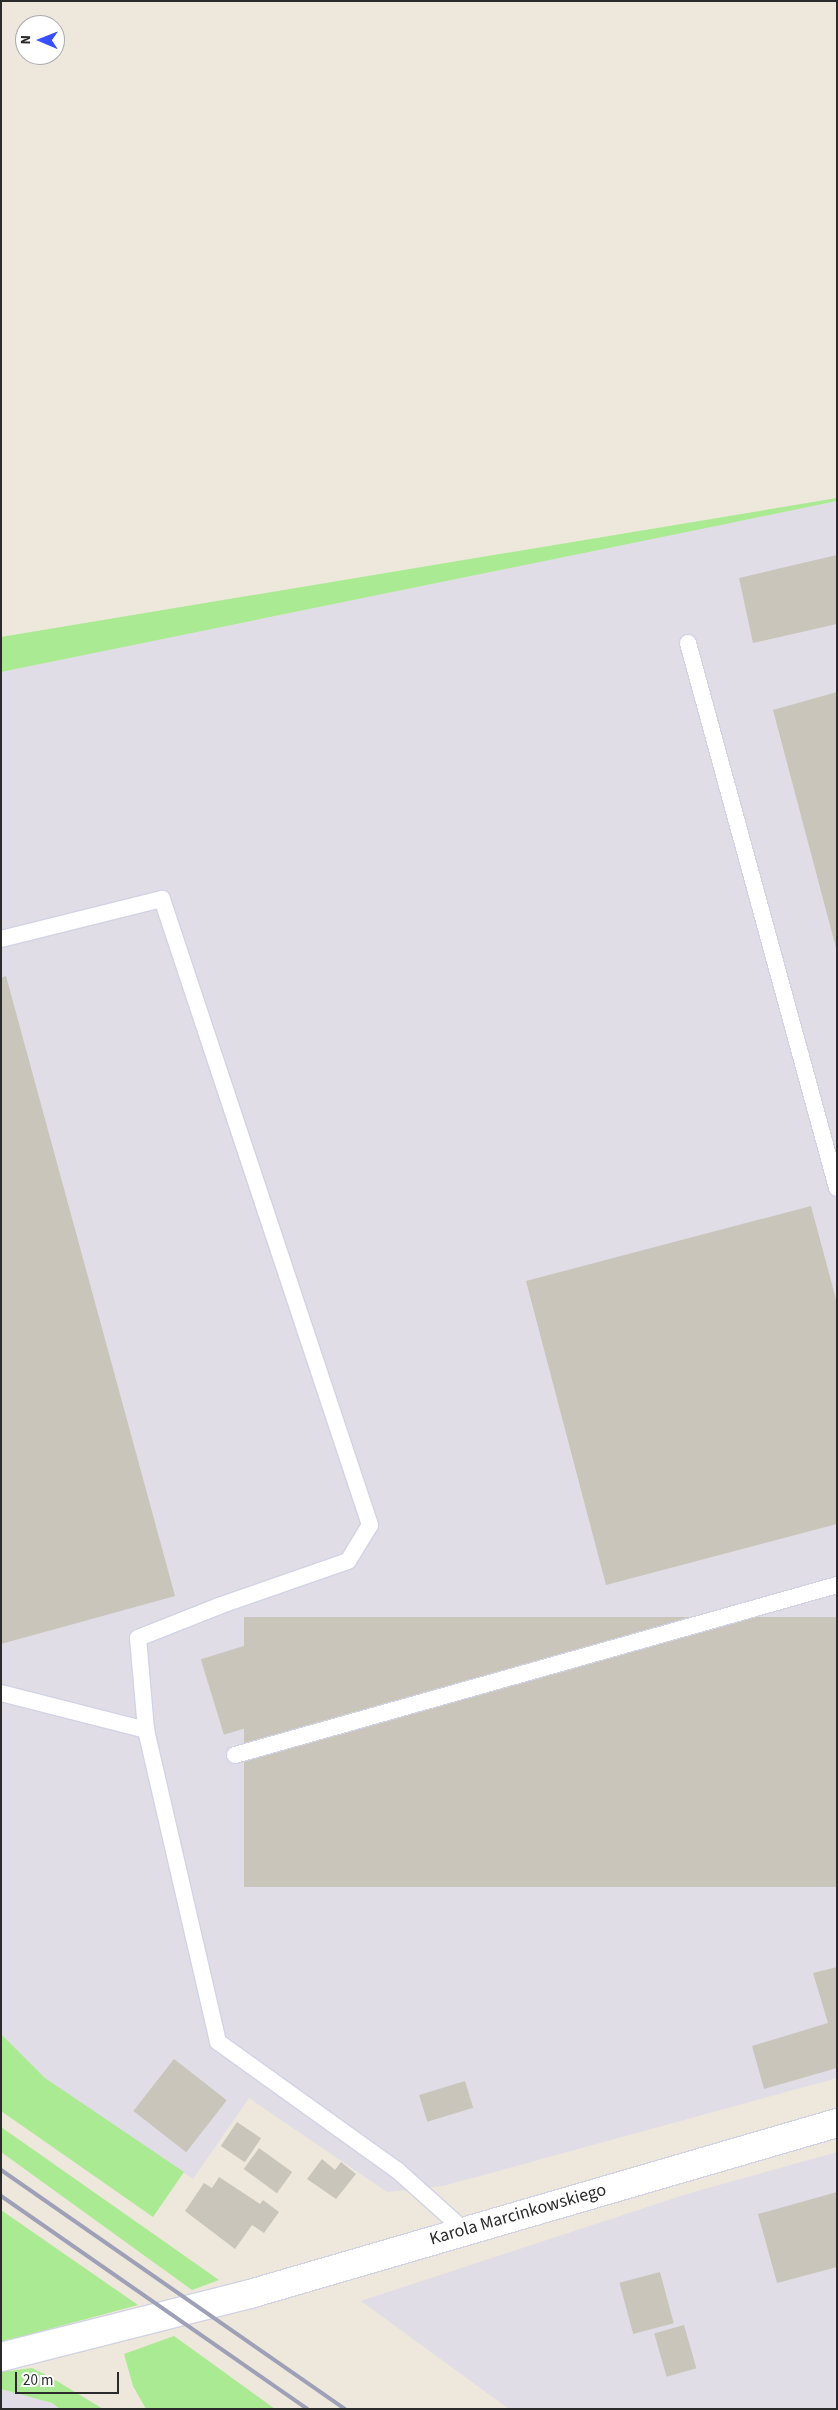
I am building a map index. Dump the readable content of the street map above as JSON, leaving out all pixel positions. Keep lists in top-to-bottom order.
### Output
{
  "streets": {
    "street": ["Karola Marcinkowskiego"]
  },
  "scale_bar": "20 m",
  "north": "left"
}
